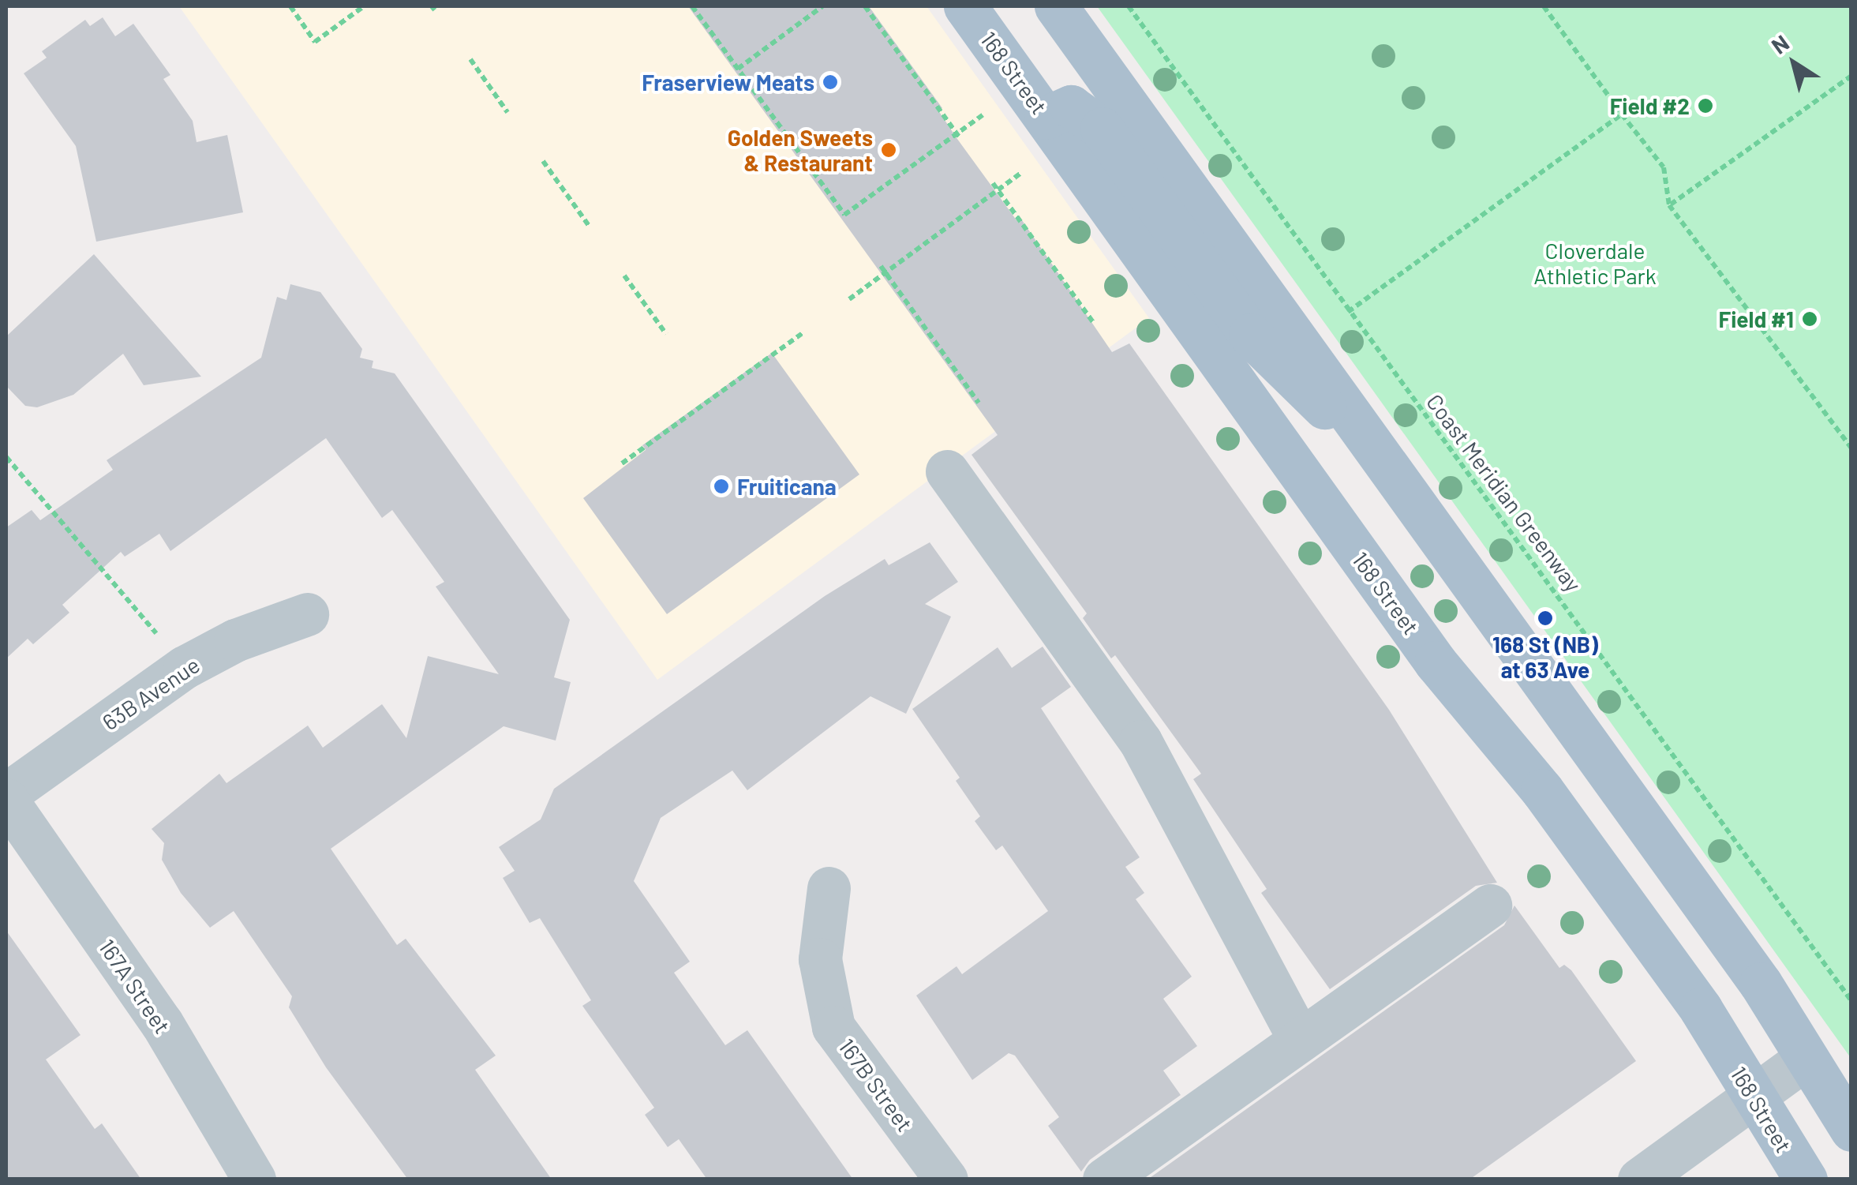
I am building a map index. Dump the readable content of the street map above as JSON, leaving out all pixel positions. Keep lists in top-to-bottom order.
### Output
{
  "streets": {
    "main road": ["168 Street"],
    "street": ["63B Avenue", "167A Street", "167B Street"],
    "path": ["Coast Meridian Greenway"]
  },
  "crossings": [
    ["63B Avenue", "167A Street"]
  ],
  "parks": ["Cloverdale Athletic Park"],
  "places": [
    "Fraserview Meats",
    "Field #2",
    "Golden Sweets & Restaurant",
    "Field #1",
    "Fruiticana",
    "168 St (NB) at 63 Ave"
  ],
  "north": "top left"
}
